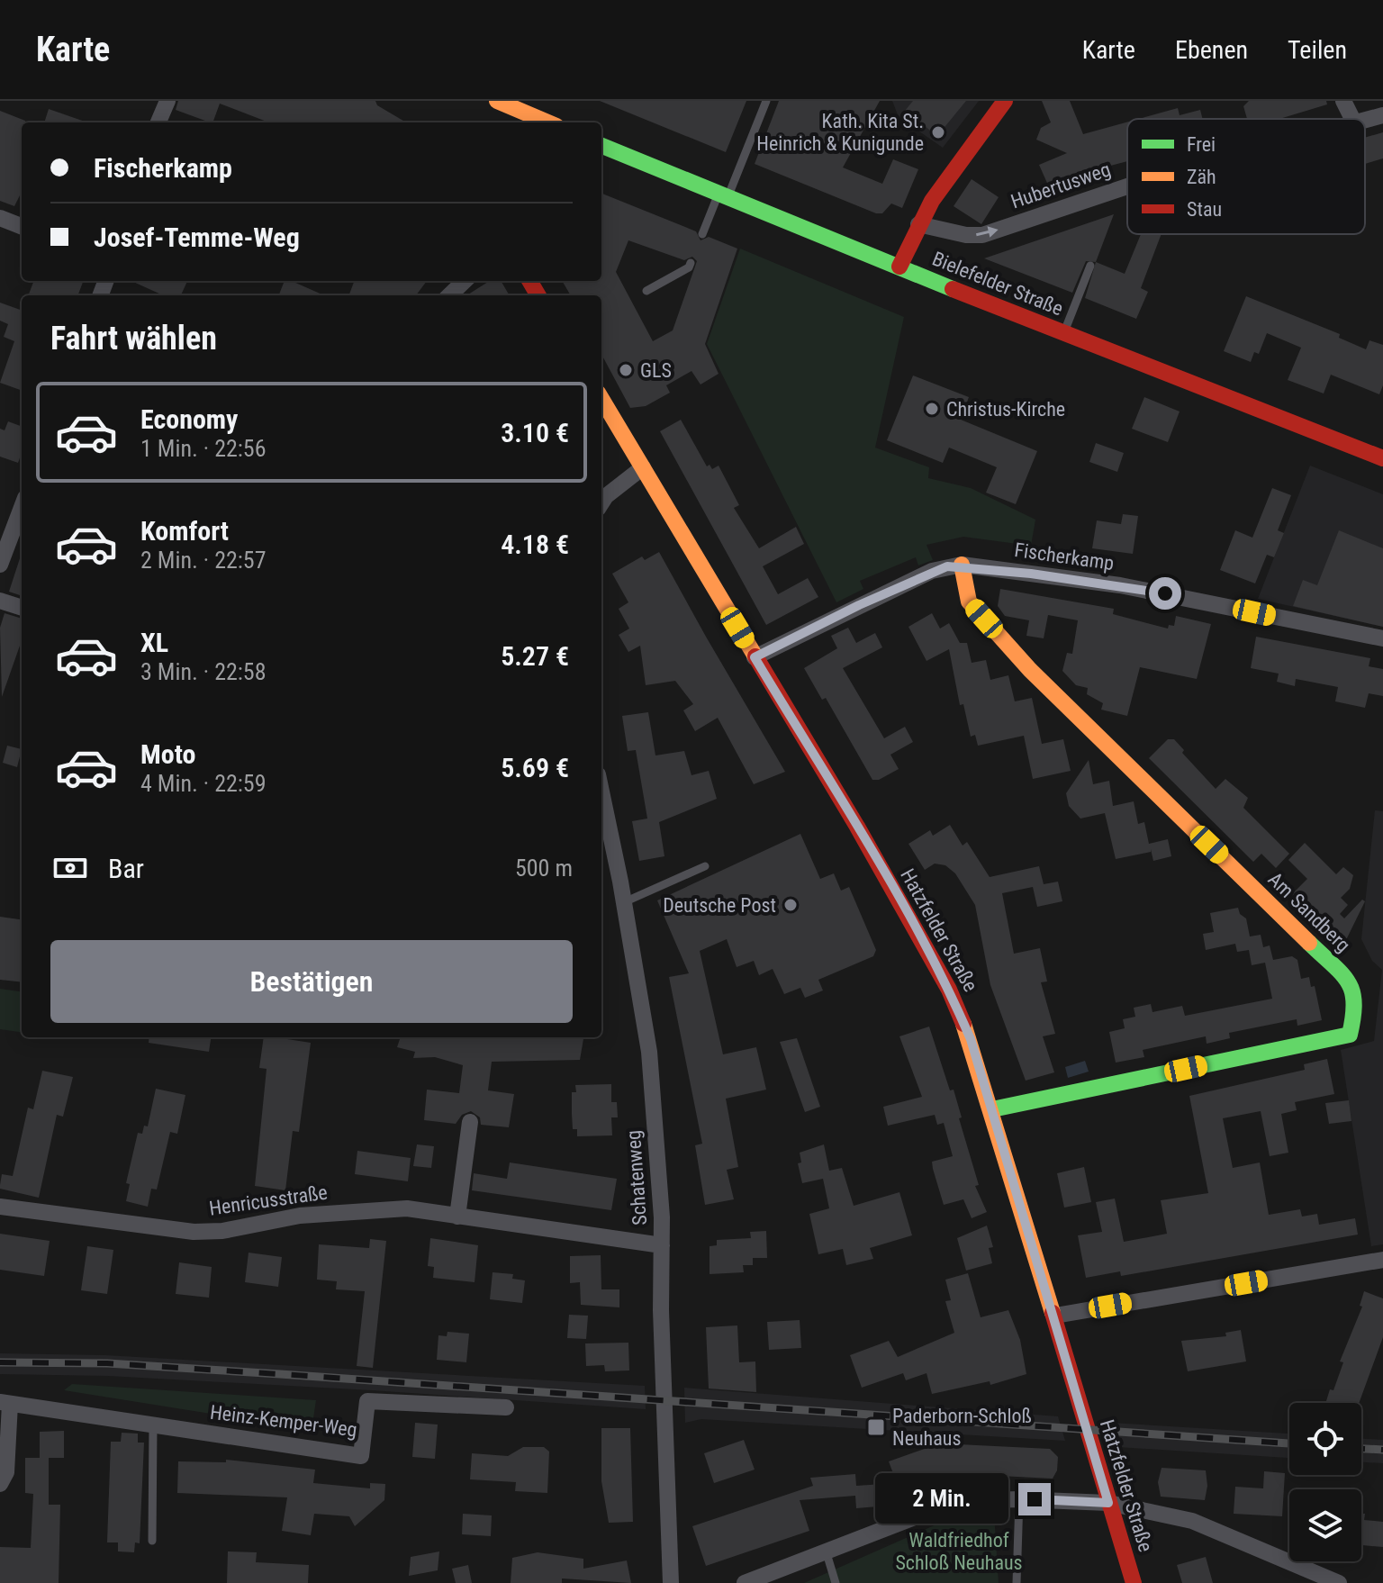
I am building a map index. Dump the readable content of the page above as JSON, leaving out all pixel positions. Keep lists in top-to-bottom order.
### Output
{
  "streets": {
    "street": [
      "Hubertusweg",
      "Bielefelder Straße",
      "Fischerkamp",
      "Am Sandberg",
      "Hatzfelder Straße",
      "Schatenweg",
      "Henricusstraße",
      "Heinz-Kemper-Weg"
    ]
  },
  "crossings": [
    ["Fischerkamp", "Am Sandberg"],
    ["Fischerkamp", "Hatzfelder Straße"],
    ["Am Sandberg", "Hatzfelder Straße"],
    ["Schatenweg", "Henricusstraße"]
  ],
  "one_way": ["Hubertusweg"],
  "parks": ["Waldfriedhof Schloß Neuhaus"],
  "places": {
    "other": [
      "Kath. Kita St. Heinrich & Kunigunde",
      "GLS",
      "Christus-Kirche",
      "Deutsche Post"
    ],
    "transit": ["Paderborn-Schloß Neuhaus"]
  },
  "legend": ["Frei", "Zäh", "Stau"],
  "page": {
    "header": "Karte",
    "nav": ["Karte", "Ebenen", "Teilen"],
    "banner": ["Fischerkamp", "Josef-Temme-Weg"],
    "heading": "Fahrt wählen",
    "list": [
      {
        "name": "Economy",
        "note": "1 Min. · 22:56",
        "value": "3.10 €"
      },
      {
        "name": "Komfort",
        "note": "2 Min. · 22:57",
        "value": "4.18 €"
      },
      {
        "name": "XL",
        "note": "3 Min. · 22:58",
        "value": "5.27 €"
      },
      {
        "name": "Moto",
        "note": "4 Min. · 22:59",
        "value": "5.69 €"
      }
    ],
    "pay": ["Bar", "500 m"],
    "buttons": "Bestätigen",
    "bubble": "2 Min."
  }
}
